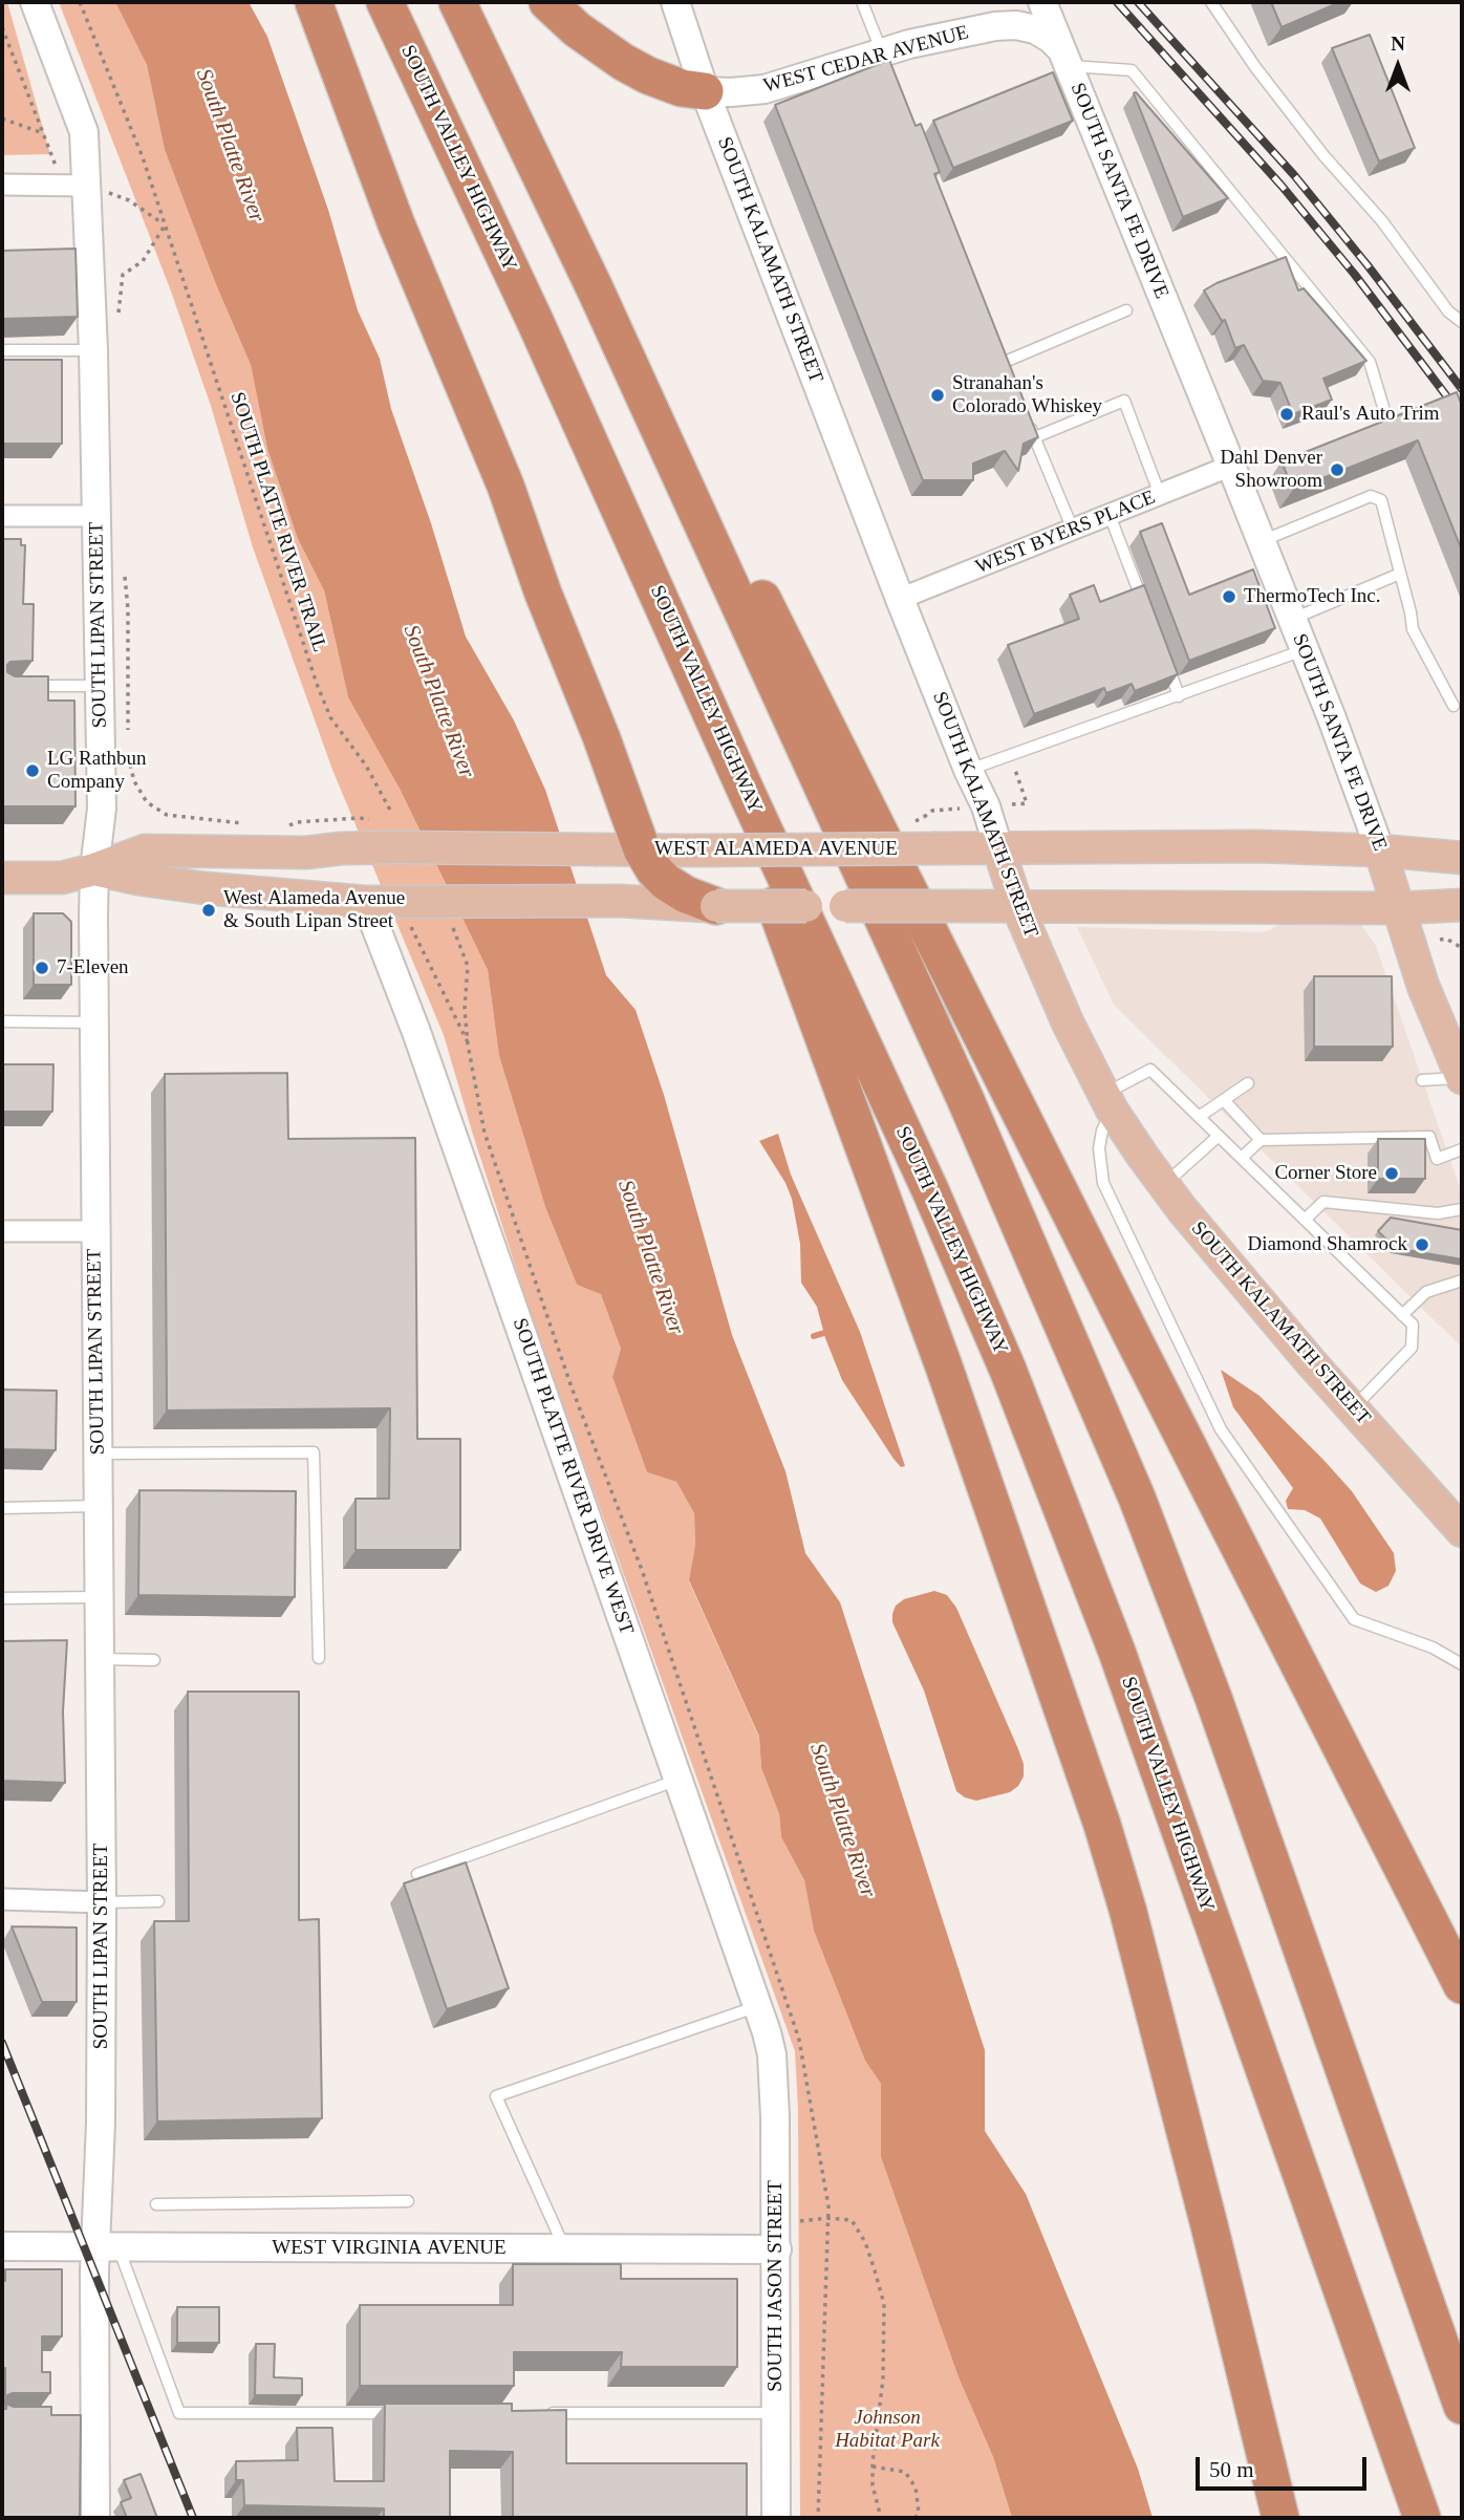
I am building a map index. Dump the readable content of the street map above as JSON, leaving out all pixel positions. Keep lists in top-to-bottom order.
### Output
{
  "streets": {
    "highway": ["SOUTH VALLEY HIGHWAY"],
    "main road": ["SOUTH SANTA FE DRIVE", "SOUTH KALAMATH STREET", "WEST ALAMEDA AVENUE"],
    "street": [
      "WEST CEDAR AVENUE",
      "WEST BYERS PLACE",
      "SOUTH LIPAN STREET",
      "SOUTH PLATTE RIVER DRIVE WEST",
      "WEST VIRGINIA AVENUE",
      "SOUTH JASON STREET"
    ],
    "path": ["SOUTH PLATTE RIVER TRAIL"]
  },
  "crossings": [
    ["WEST CEDAR AVENUE", "SOUTH SANTA FE DRIVE"],
    ["WEST CEDAR AVENUE", "SOUTH KALAMATH STREET"],
    ["SOUTH SANTA FE DRIVE", "WEST BYERS PLACE"],
    ["SOUTH SANTA FE DRIVE", "WEST ALAMEDA AVENUE"],
    ["SOUTH KALAMATH STREET", "WEST BYERS PLACE"],
    ["SOUTH KALAMATH STREET", "WEST ALAMEDA AVENUE"],
    ["SOUTH LIPAN STREET", "WEST ALAMEDA AVENUE"],
    ["SOUTH LIPAN STREET", "WEST VIRGINIA AVENUE"],
    ["WEST ALAMEDA AVENUE", "SOUTH PLATTE RIVER DRIVE WEST"],
    ["SOUTH PLATTE RIVER DRIVE WEST", "SOUTH JASON STREET"],
    ["WEST VIRGINIA AVENUE", "SOUTH JASON STREET"]
  ],
  "water": ["South Platte River"],
  "parks": ["Johnson Habitat Park"],
  "places": [
    "Stranahan's Colorado Whiskey",
    "Raul's Auto Trim",
    "Dahl Denver Showroom",
    "ThermoTech Inc.",
    "LG Rathbun Company",
    "West Alameda Avenue & South Lipan Street",
    "7-Eleven",
    "Corner Store",
    "Diamond Shamrock"
  ],
  "scale_bar": "50 m",
  "north": "top"
}
